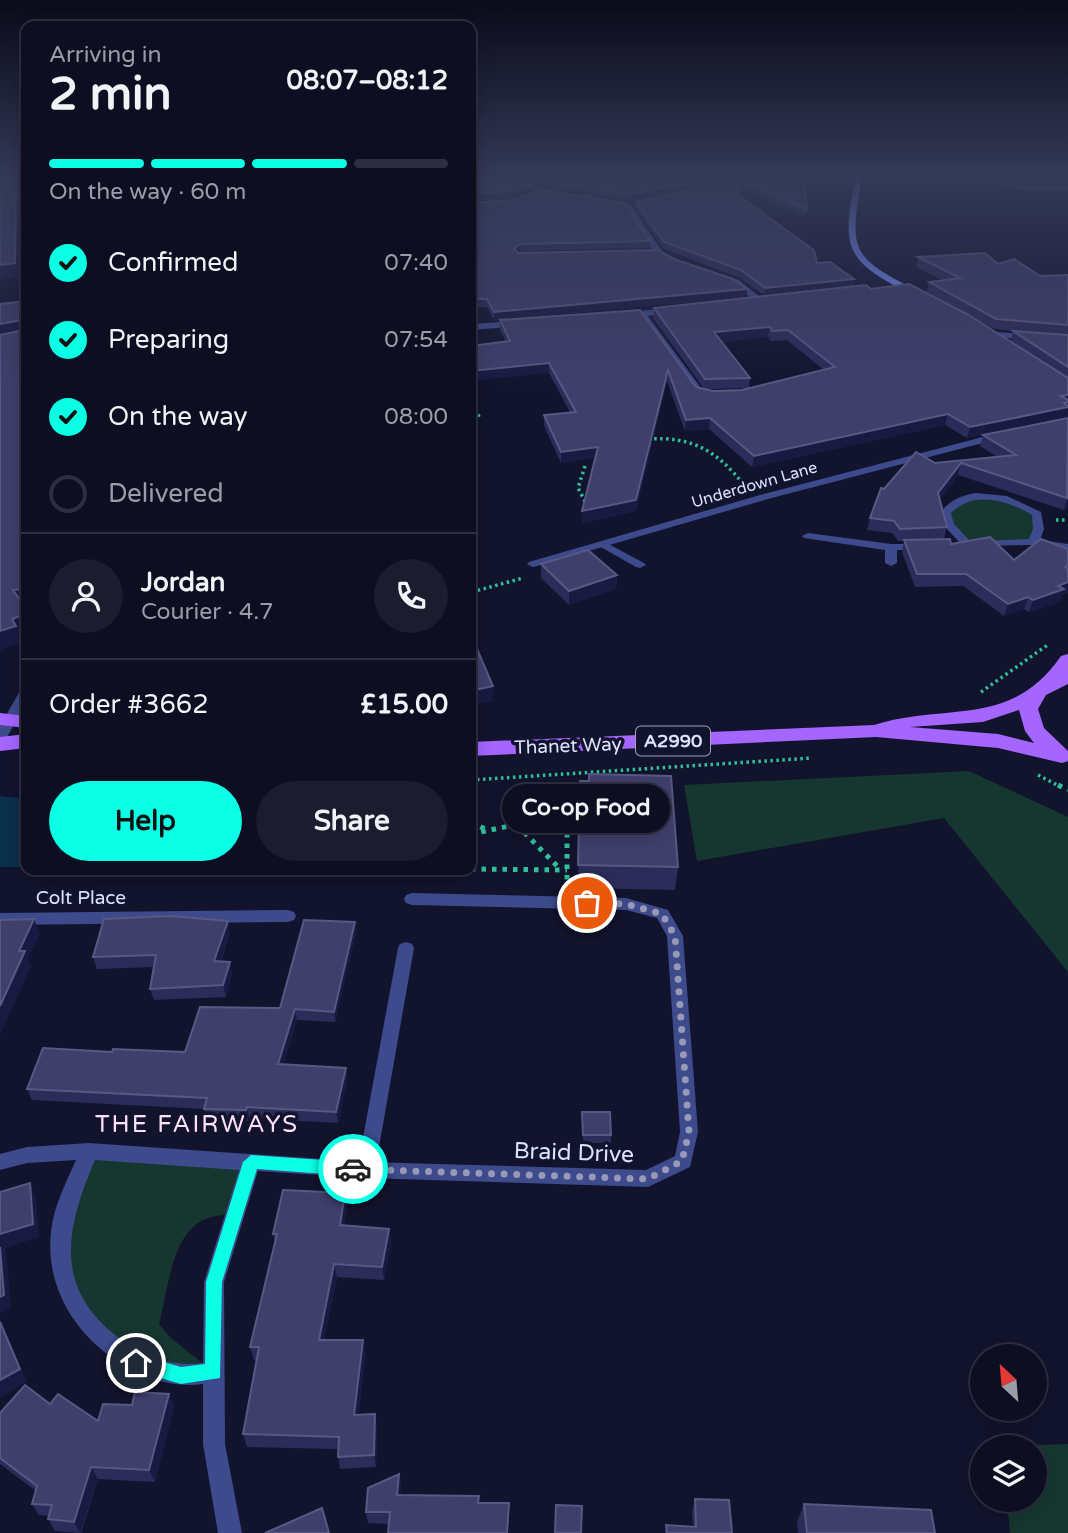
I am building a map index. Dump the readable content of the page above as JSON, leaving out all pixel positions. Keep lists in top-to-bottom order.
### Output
{
  "streets": {
    "main road": ["A2990", "Thanet Way"],
    "street": ["Underdown Lane", "Colt Place", "Braid Drive"]
  },
  "districts": ["THE FAIRWAYS"],
  "places": ["Co-op Food"],
  "north": "top left",
  "page": {
    "heading": ["2 min", "Arriving in", "08:07–08:12"],
    "panel": [
      "Jordan",
      "Courier · 4.7",
      "Order #3662",
      "£15.00"
    ],
    "bar": "On the way · 60 m",
    "list": [
      ["Confirmed", "07:40"],
      ["Preparing", "07:54"],
      ["On the way", "08:00"],
      "Delivered"
    ],
    "buttons": ["Help", "Share"],
    "bubble": "Co-op Food"
  }
}
